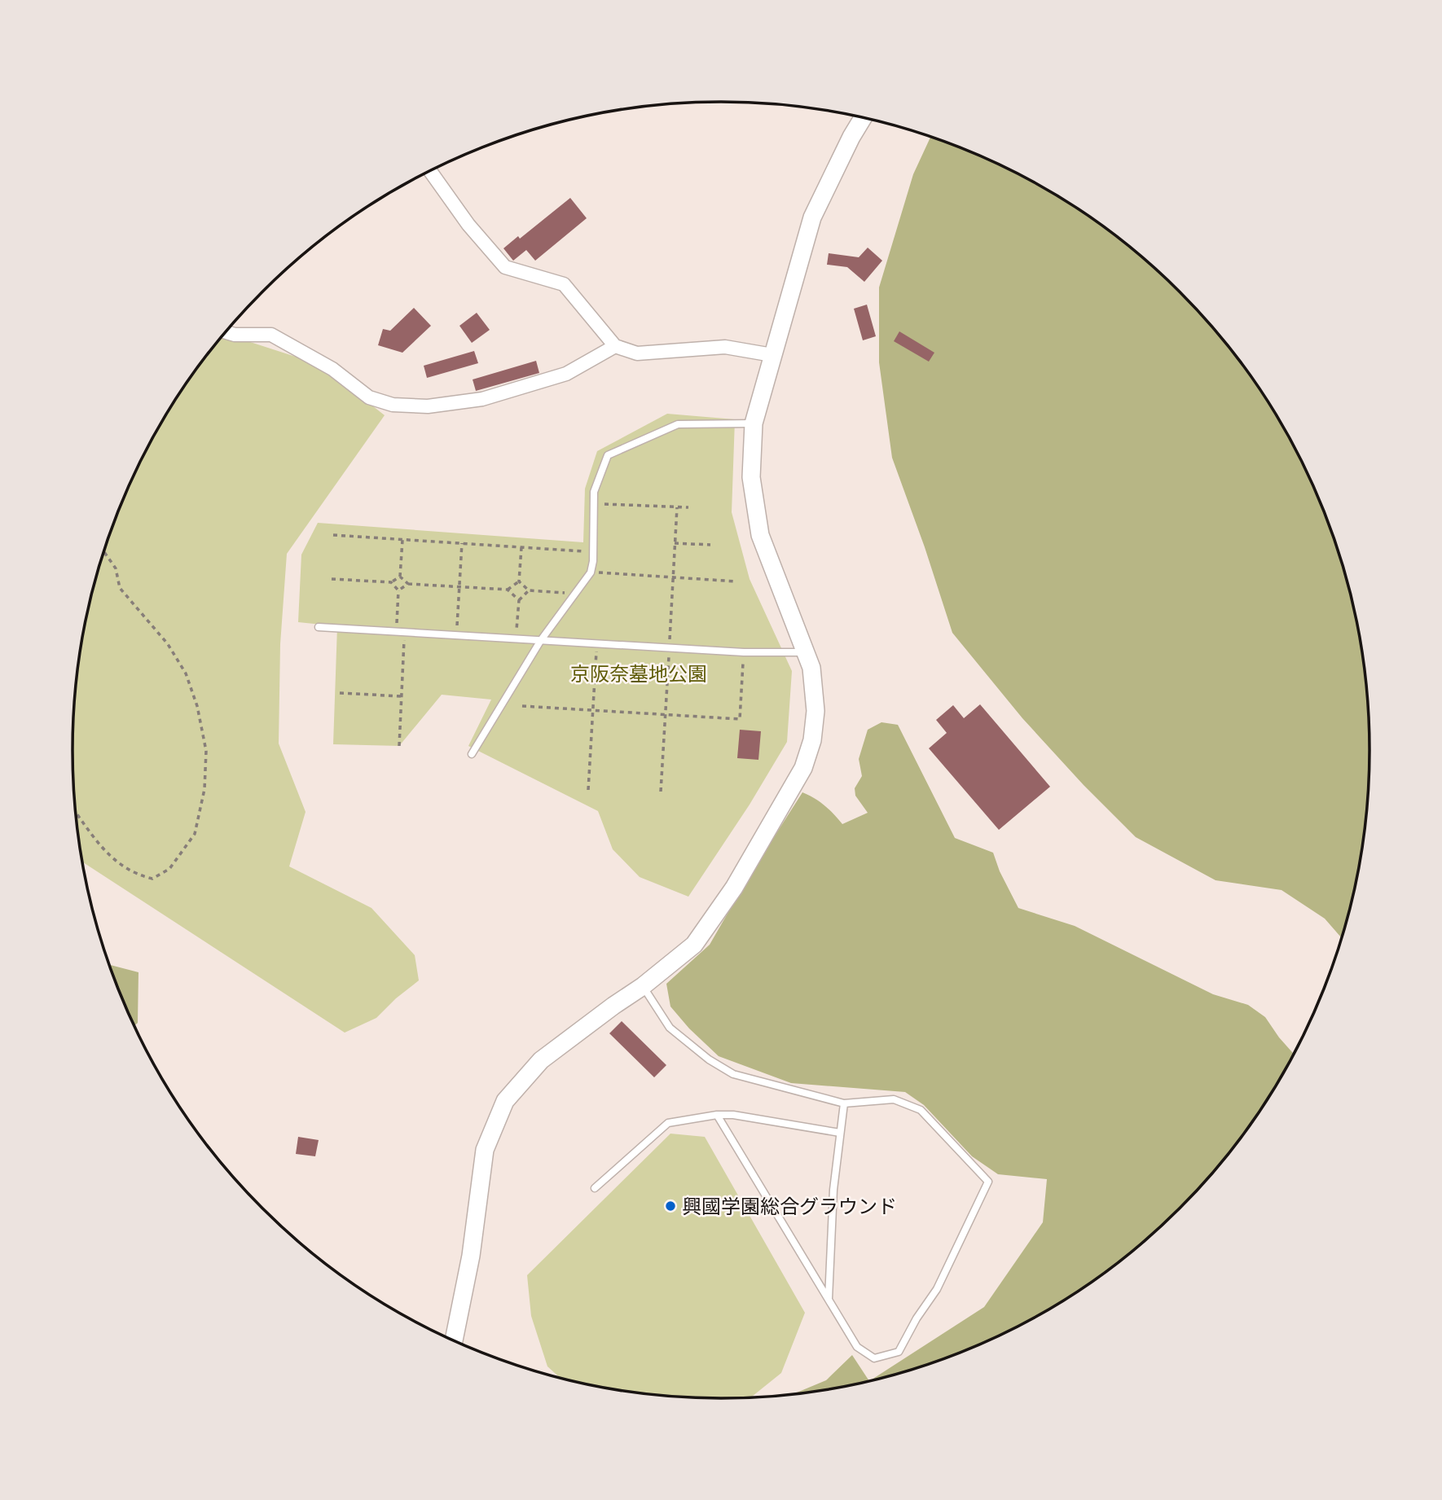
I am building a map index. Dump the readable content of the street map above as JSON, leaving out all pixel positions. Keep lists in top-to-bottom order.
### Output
{
  "parks": ["京阪奈墓地公園"],
  "places": ["興國学園総合グラウンド"]
}
